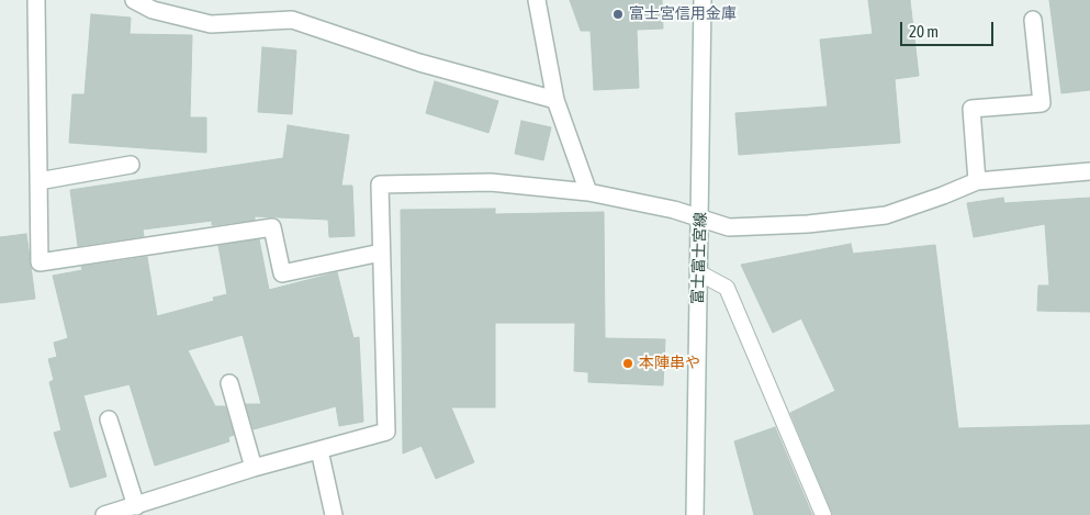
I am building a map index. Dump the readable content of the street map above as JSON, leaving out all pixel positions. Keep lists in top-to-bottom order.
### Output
{
  "streets": {
    "street": ["富士富士宮線"]
  },
  "places": ["富士宮信用金庫", "本陣串や"],
  "scale_bar": "20 m"
}
